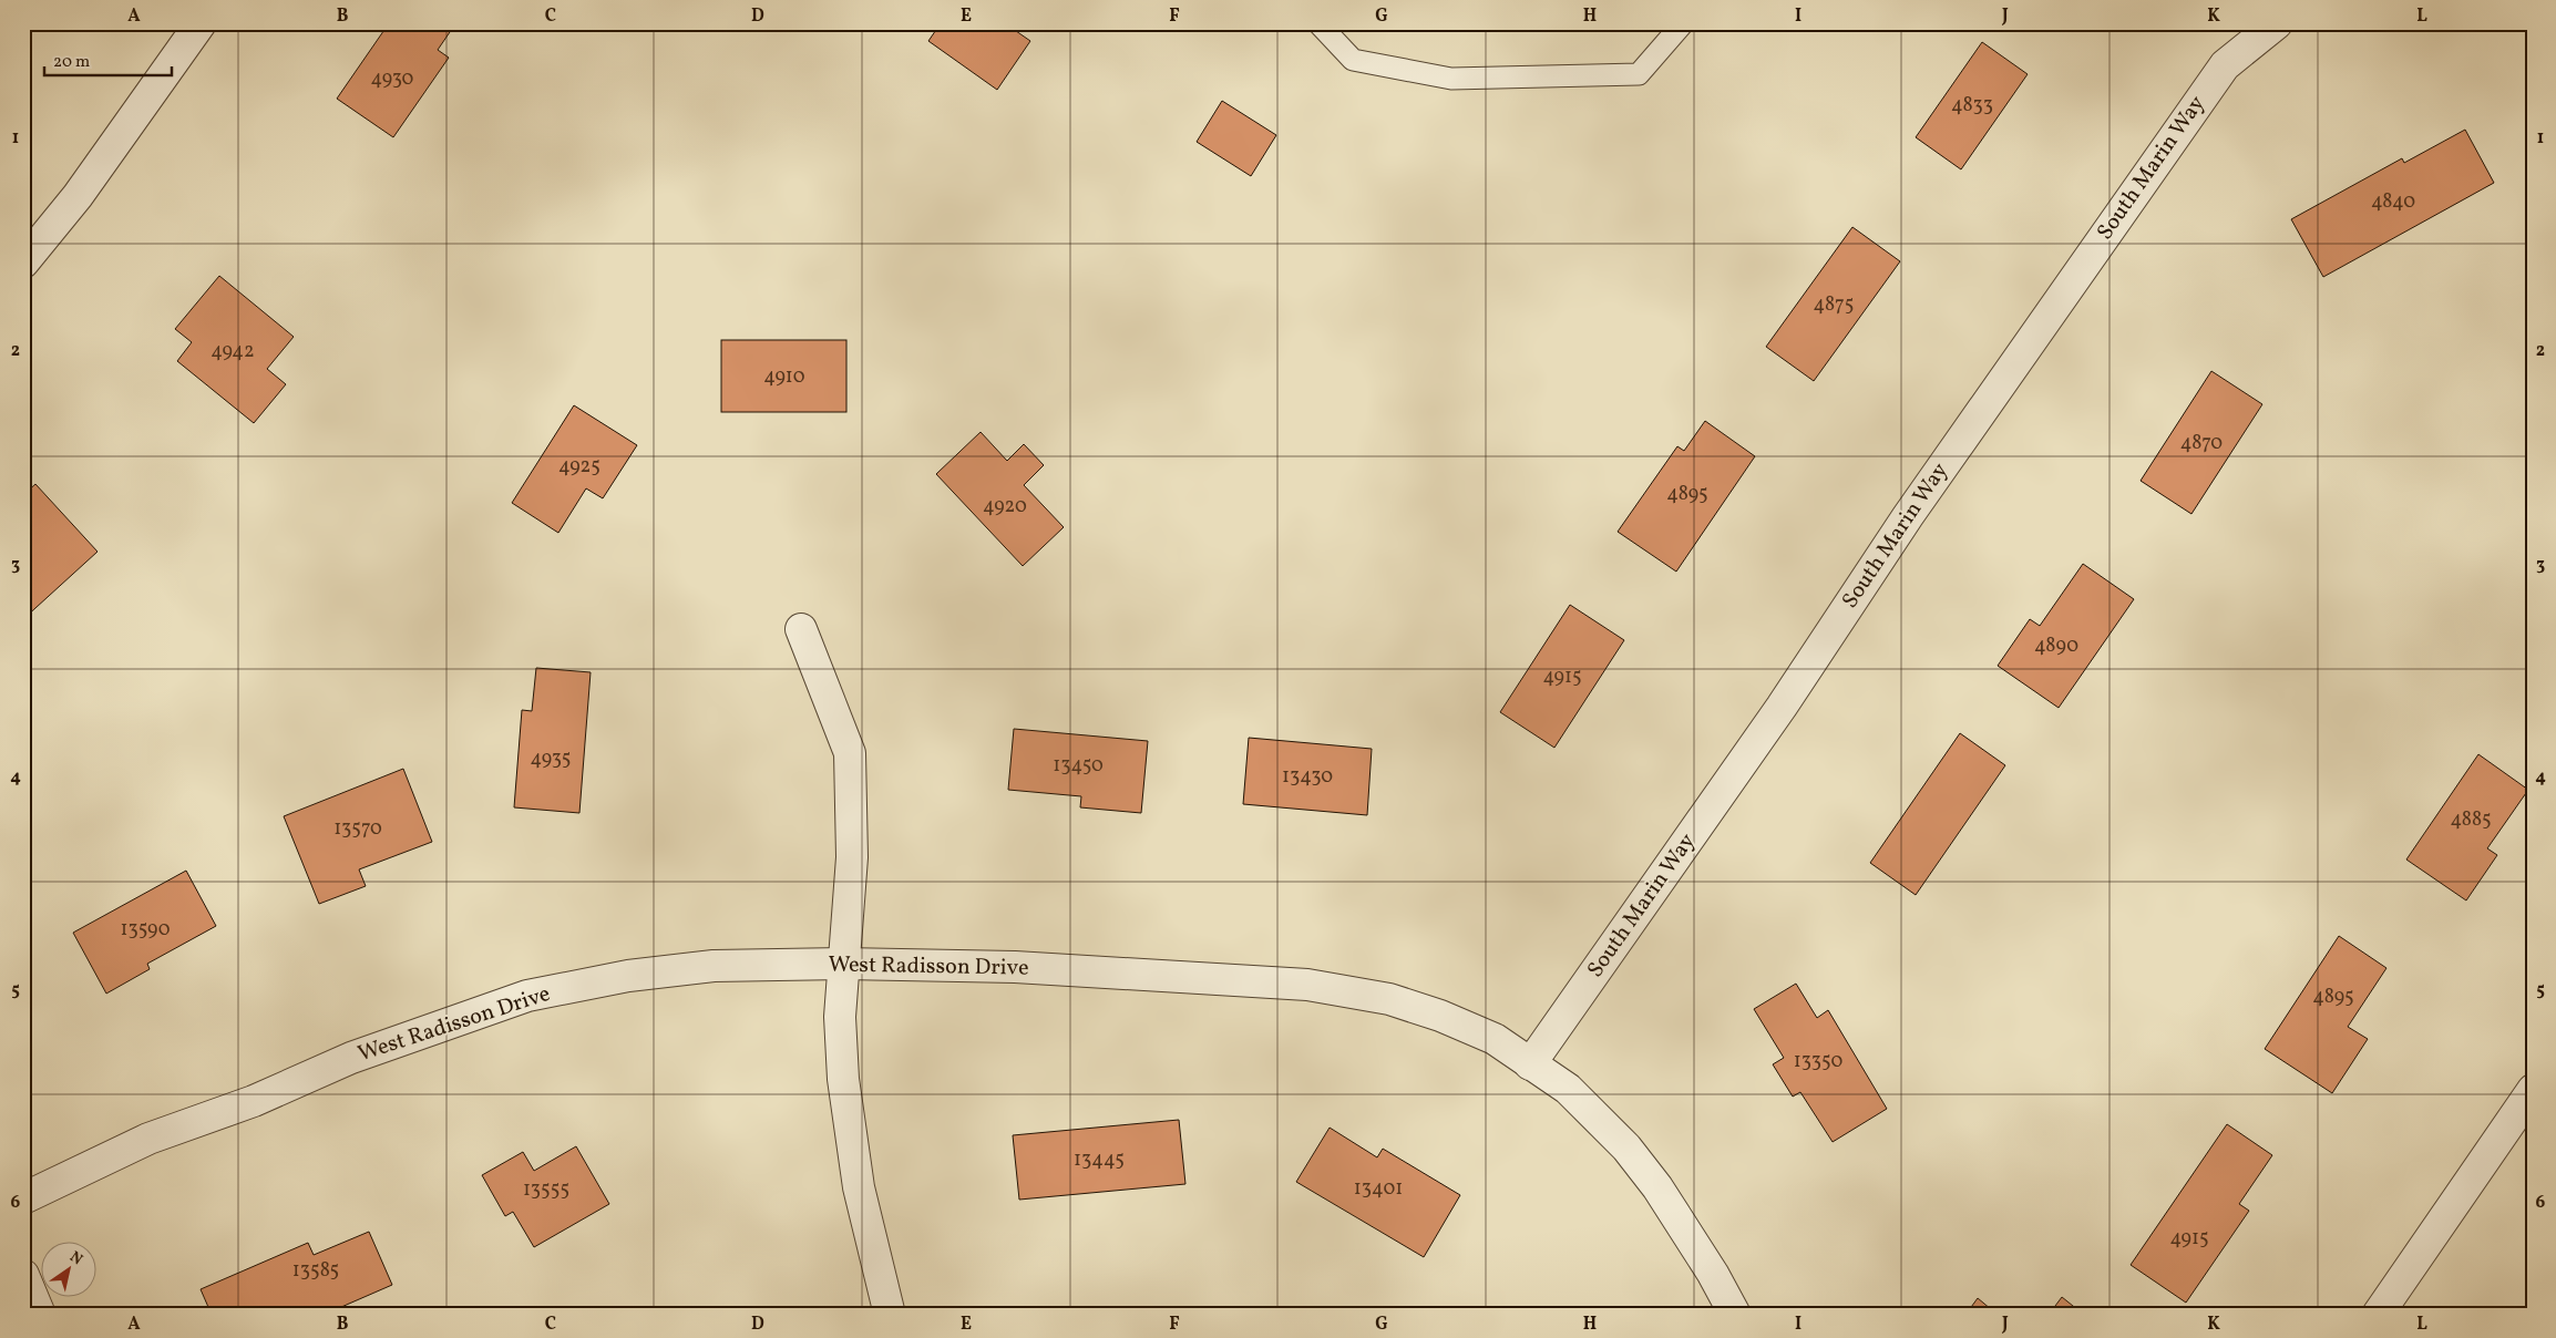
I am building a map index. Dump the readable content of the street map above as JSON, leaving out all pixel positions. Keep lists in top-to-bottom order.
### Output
{
  "streets": {
    "street": ["South Marin Way", "West Radisson Drive"]
  },
  "crossings": [
    ["South Marin Way", "West Radisson Drive"]
  ],
  "house_numbers": [
    "4930",
    "4833",
    "4840",
    "4875",
    "4942",
    "4910",
    "4870",
    "4925",
    "4895",
    "4920",
    "4890",
    "4915",
    "4935",
    "13450",
    "13430",
    "4885",
    "13570",
    "13590",
    "4895",
    "13350",
    "13445",
    "13401",
    "13555",
    "4915",
    "13585"
  ],
  "scale_bar": "20 m",
  "north": "top right",
  "grid": {
    "columns": [
      "A",
      "B",
      "C",
      "D",
      "E",
      "F",
      "G",
      "H",
      "I",
      "J",
      "K",
      "L"
    ],
    "rows": [
      "1",
      "2",
      "3",
      "4",
      "5",
      "6"
    ]
  }
}
